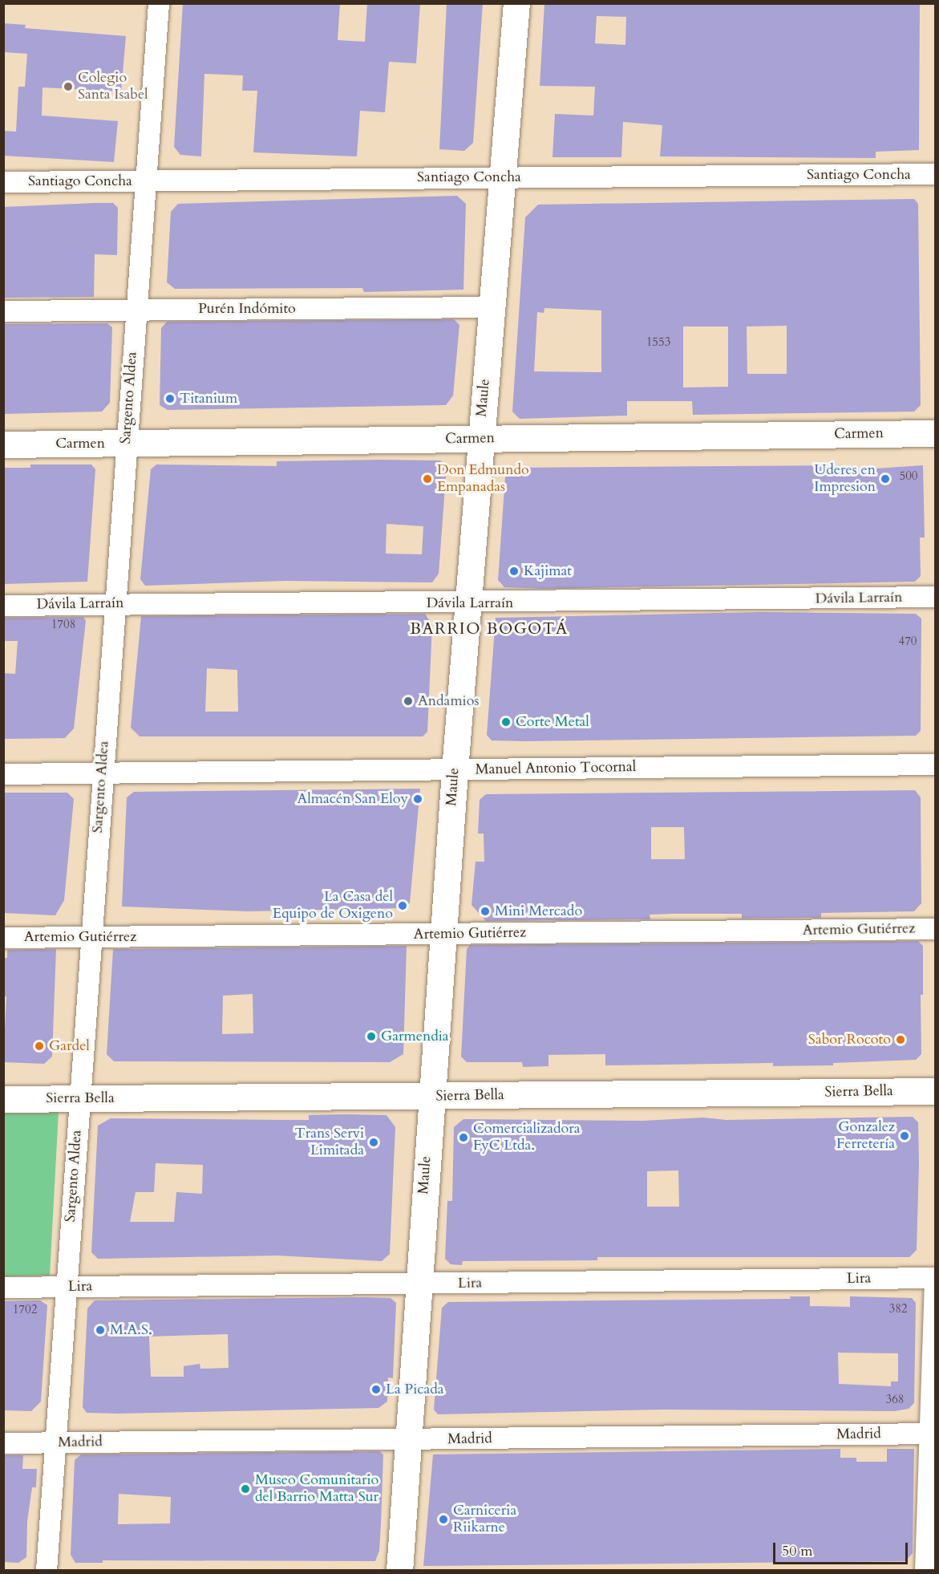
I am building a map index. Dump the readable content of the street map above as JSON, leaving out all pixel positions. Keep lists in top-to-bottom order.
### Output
{
  "streets": {
    "main road": ["Maule", "Carmen", "Sierra Bella"],
    "street": [
      "Santiago Concha",
      "Purén Indómito",
      "Sargento Aldea",
      "Dávila Larraín",
      "Manuel Antonio Tocornal",
      "Artemio Gutiérrez",
      "Lira",
      "Madrid"
    ]
  },
  "crossings": [
    ["Santiago Concha", "Sargento Aldea"],
    ["Santiago Concha", "Maule"],
    ["Purén Indómito", "Sargento Aldea"],
    ["Purén Indómito", "Maule"],
    ["Sargento Aldea", "Carmen"],
    ["Sargento Aldea", "Dávila Larraín"],
    ["Sargento Aldea", "Manuel Antonio Tocornal"],
    ["Sargento Aldea", "Artemio Gutiérrez"],
    ["Sargento Aldea", "Sierra Bella"],
    ["Sargento Aldea", "Lira"],
    ["Sargento Aldea", "Madrid"],
    ["Maule", "Carmen"],
    ["Maule", "Dávila Larraín"],
    ["Maule", "Manuel Antonio Tocornal"],
    ["Maule", "Artemio Gutiérrez"],
    ["Maule", "Sierra Bella"],
    ["Maule", "Lira"],
    ["Maule", "Madrid"]
  ],
  "districts": ["BARRIO BOGOTÁ"],
  "places": [
    "Colegio Santa Isabel",
    "Titanium",
    "Don Edmundo Empanadas",
    "Uderes en Impresion",
    "Kajimat",
    "Andamios",
    "Corte Metal",
    "Almacén San Eloy",
    "La Casa del Equipo de Oxigeno",
    "Mini Mercado",
    "Garmendia",
    "Sabor Rocoto",
    "Gardel",
    "Gonzalez Ferretería",
    "Comercializadora FyC Ltda.",
    "Trans Servi Limitada",
    "M.A.S.",
    "La Picada",
    "Museo Comunitario del Barrio Matta Sur",
    "Carniceria Riikarne"
  ],
  "house_numbers": [
    "1553",
    "500",
    "1708",
    "470",
    "382",
    "1702",
    "368"
  ],
  "scale_bar": "50 m"
}
